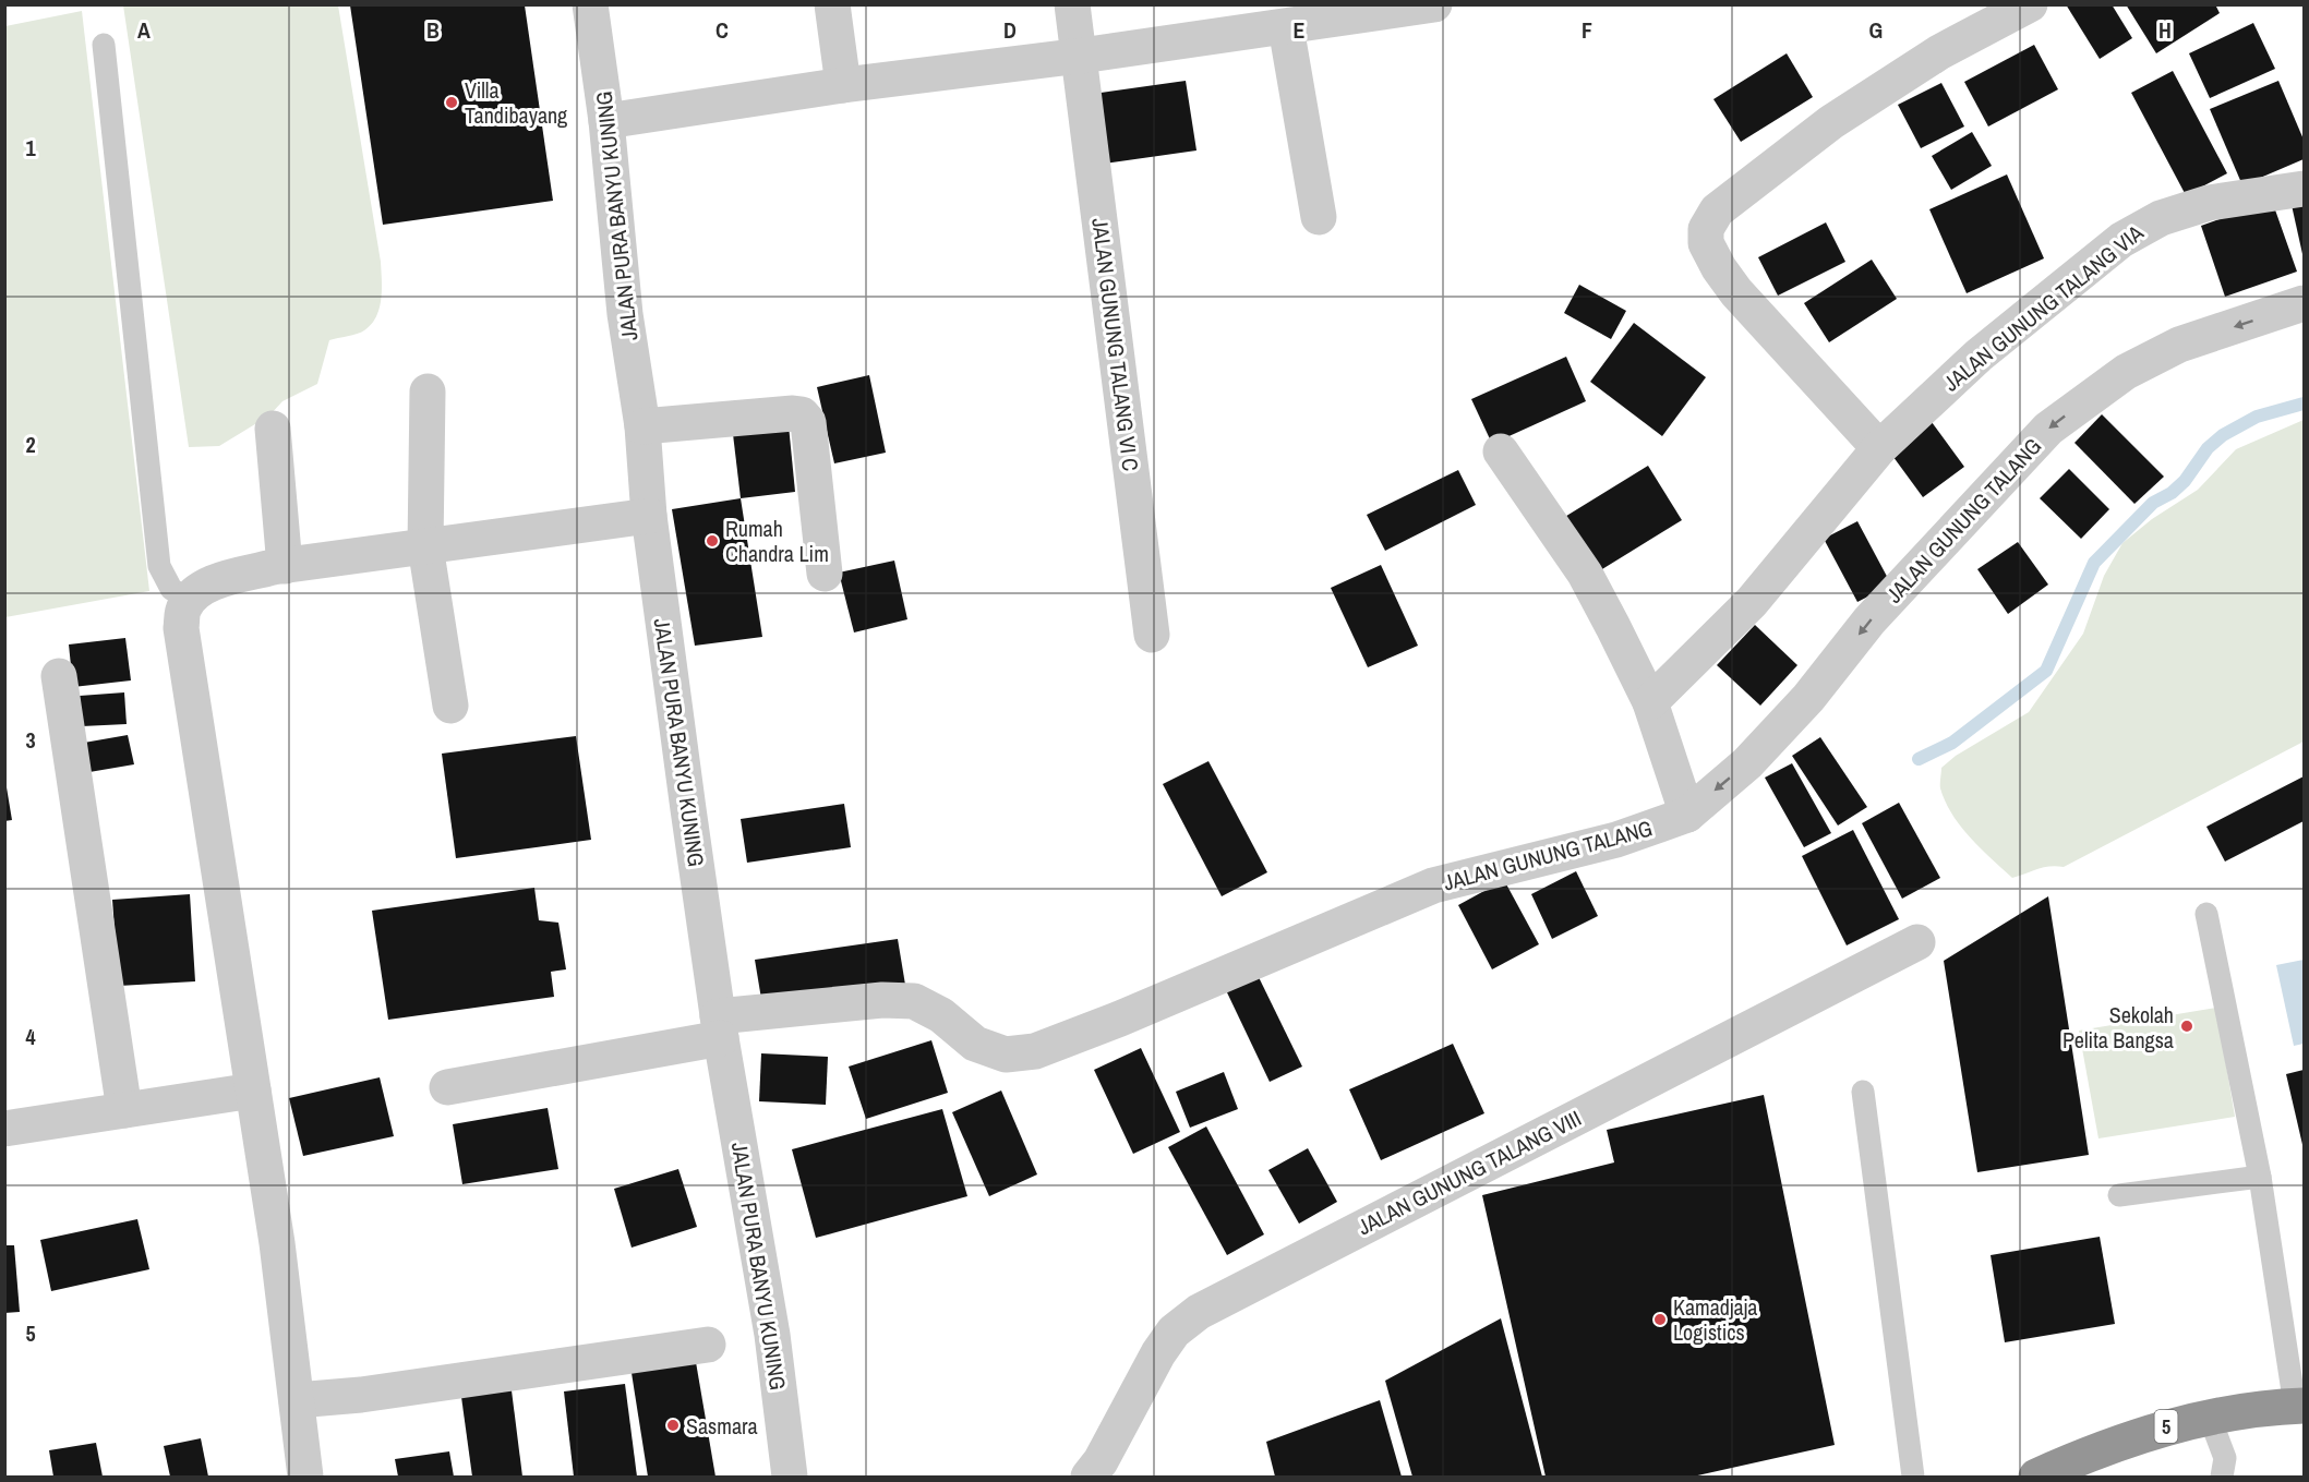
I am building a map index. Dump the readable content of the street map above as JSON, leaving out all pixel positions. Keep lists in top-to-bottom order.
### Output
{
  "streets": {
    "highway": ["5"],
    "street": [
      "JALAN PURA BANYU KUNING",
      "JALAN GUNUNG TALANG VIA",
      "JALAN GUNUNG TALANG VI C",
      "JALAN GUNUNG TALANG",
      "JALAN GUNUNG TALANG VIII"
    ]
  },
  "crossings": [
    ["JALAN PURA BANYU KUNING", "JALAN GUNUNG TALANG"]
  ],
  "one_way": ["JALAN GUNUNG TALANG"],
  "places": [
    "Villa Tandibayang",
    "Rumah Chandra Lim",
    "Sekolah Pelita Bangsa",
    "Kamadjaja Logistics",
    "Sasmara"
  ],
  "grid": {
    "columns": [
      "A",
      "B",
      "C",
      "D",
      "E",
      "F",
      "G",
      "H"
    ],
    "rows": [
      "1",
      "2",
      "3",
      "4",
      "5"
    ]
  }
}
